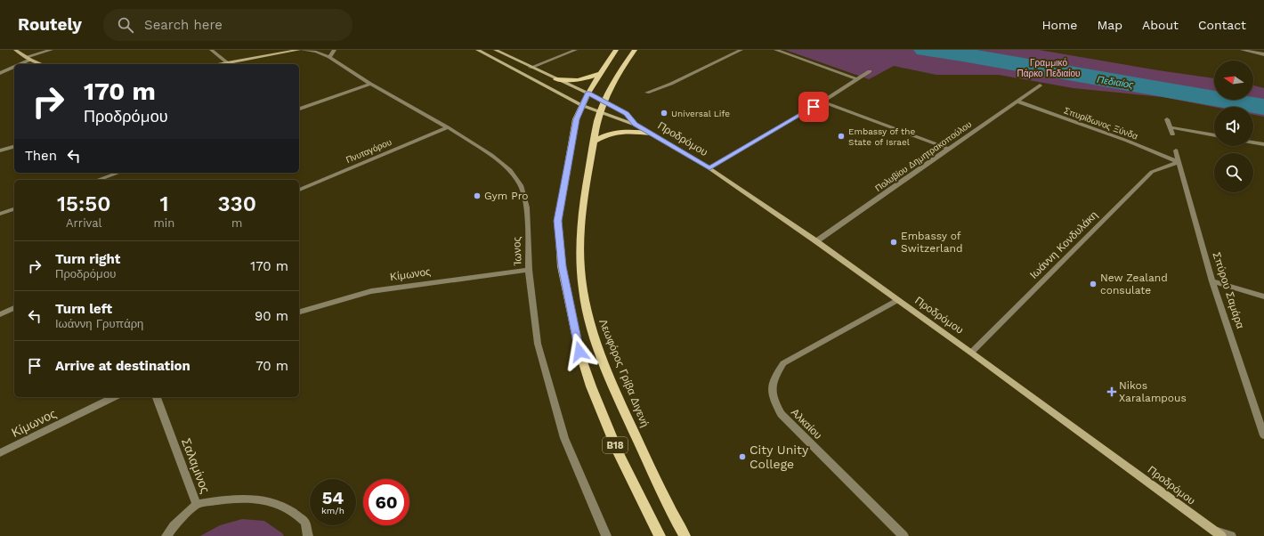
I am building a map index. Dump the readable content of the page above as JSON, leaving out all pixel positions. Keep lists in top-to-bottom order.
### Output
{
  "streets": {
    "main road": ["Προδρόμου", "Λεωφόρος Γρίβα Διγενή", "B18"],
    "street": [
      "Σπυρίδωνος Ξύνδα",
      "Πνυταγόρου",
      "Πολυβίου Δημητρακοπούλου",
      "Ιωάννη Κονδυλάκη",
      "Ίωνος",
      "Κίμωνος",
      "Σπύρου Σαμάρα",
      "Αλκαίου",
      "Σαλαμίνος"
    ]
  },
  "crossings": [
    ["Σπυρίδωνος Ξύνδα", "Πολυβίου Δημητρακοπούλου"],
    ["Σπυρίδωνος Ξύνδα", "Ιωάννη Κονδυλάκη"],
    ["Σπυρίδωνος Ξύνδα", "Σπύρου Σαμάρα"],
    ["Προδρόμου", "Πολυβίου Δημητρακοπούλου"],
    ["Προδρόμου", "Ιωάννη Κονδυλάκη"],
    ["Προδρόμου", "Λεωφόρος Γρίβα Διγενή"],
    ["Προδρόμου", "Αλκαίου"],
    ["Προδρόμου", "B18"],
    ["Πνυταγόρου", "Ίωνος"],
    ["Ιωάννη Κονδυλάκη", "Σπύρου Σαμάρα"],
    ["Ίωνος", "Κίμωνος"]
  ],
  "water": ["Πεδιαίος"],
  "parks": ["Γραμμικό Πάρκο Πεδιαίου"],
  "places": {
    "other": [
      "Universal Life",
      "Embassy of the State of Israel",
      "Gym Pro",
      "Embassy of Switzerland",
      "New Zealand consulate",
      "City Unity College"
    ],
    "health": ["Nikos Xaralampous"]
  },
  "north": "left",
  "page": {
    "header": "Routely",
    "search": "Search here",
    "nav": [
      "Home",
      "Map",
      "About",
      "Contact"
    ],
    "turn": ["170 m", "Προδρόμου"],
    "then": "Then",
    "eta": [
      "15:50",
      "Arrival",
      "1",
      "min",
      "330",
      "m"
    ],
    "list": [
      {
        "name": "Turn right",
        "note": "Προδρόμου",
        "value": "170 m"
      },
      {
        "name": "Turn left",
        "note": "Ιωάννη Γρυπάρη",
        "value": "90 m"
      },
      {
        "name": "Arrive at destination",
        "value": "70 m"
      }
    ],
    "speed": "54 km/h",
    "limit": "60"
  }
}
